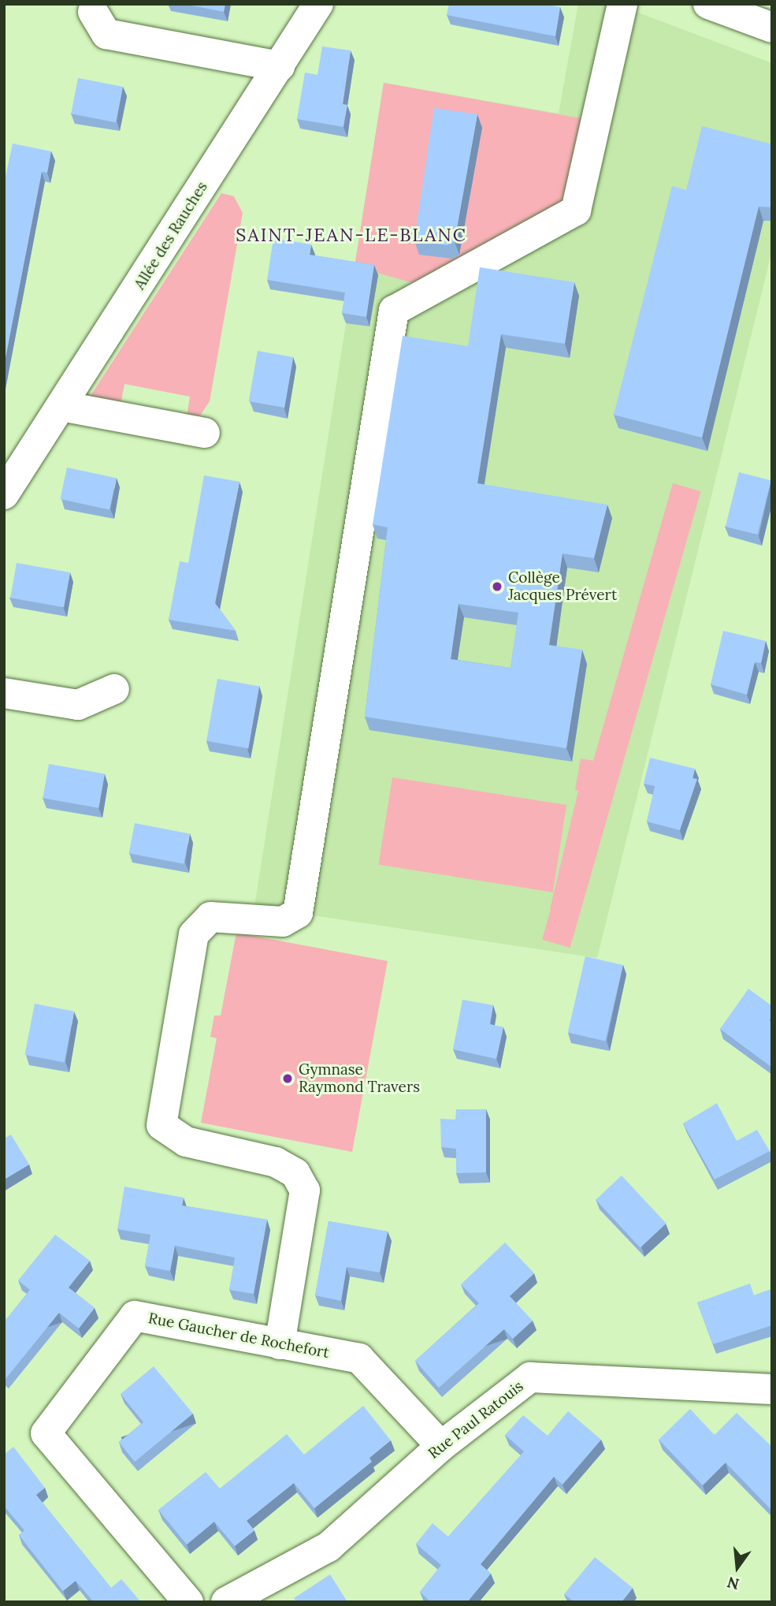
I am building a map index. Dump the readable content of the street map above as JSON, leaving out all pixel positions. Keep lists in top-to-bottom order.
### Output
{
  "streets": {
    "street": ["Allée des Rauches", "Rue Gaucher de Rochefort", "Rue Paul Ratouis"]
  },
  "crossings": [
    ["Rue Gaucher de Rochefort", "Rue Paul Ratouis"]
  ],
  "districts": ["SAINT-JEAN-LE-BLANC"],
  "places": ["Collège Jacques Prévert", "Gymnase Raymond Travers"],
  "north": "bottom"
}
